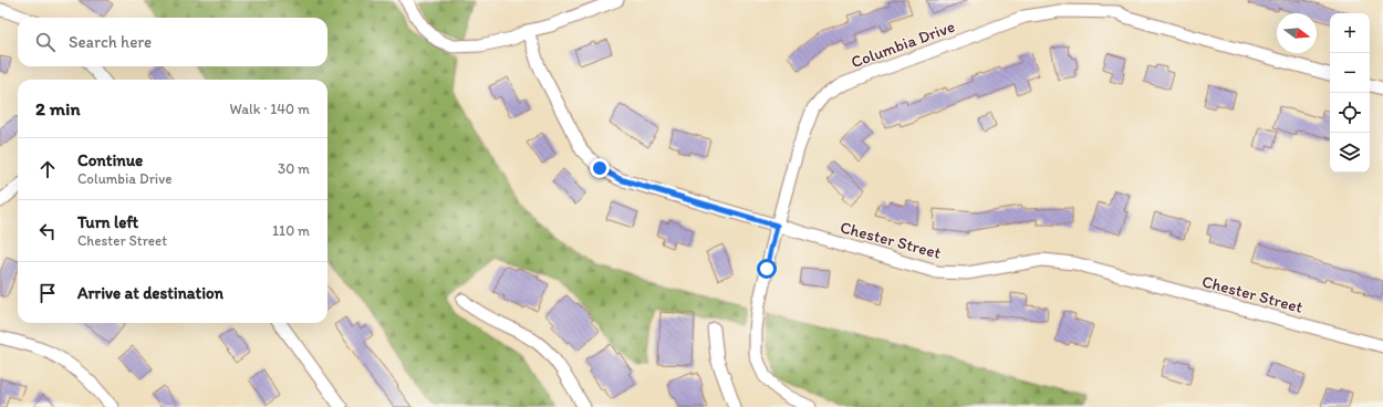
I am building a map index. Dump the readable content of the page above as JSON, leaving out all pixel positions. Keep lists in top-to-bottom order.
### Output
{
  "streets": {
    "street": ["Columbia Drive", "Chester Street"]
  },
  "crossings": [
    ["Columbia Drive", "Chester Street"]
  ],
  "north": "right",
  "page": {
    "map_buttons": ["+", "−"],
    "search": "Search here",
    "heading": ["2 min", "Walk · 140 m"],
    "list": [
      ["Continue", "Columbia Drive", "30 m"],
      ["Turn left", "Chester Street", "110 m"],
      "Arrive at destination"
    ]
  }
}
